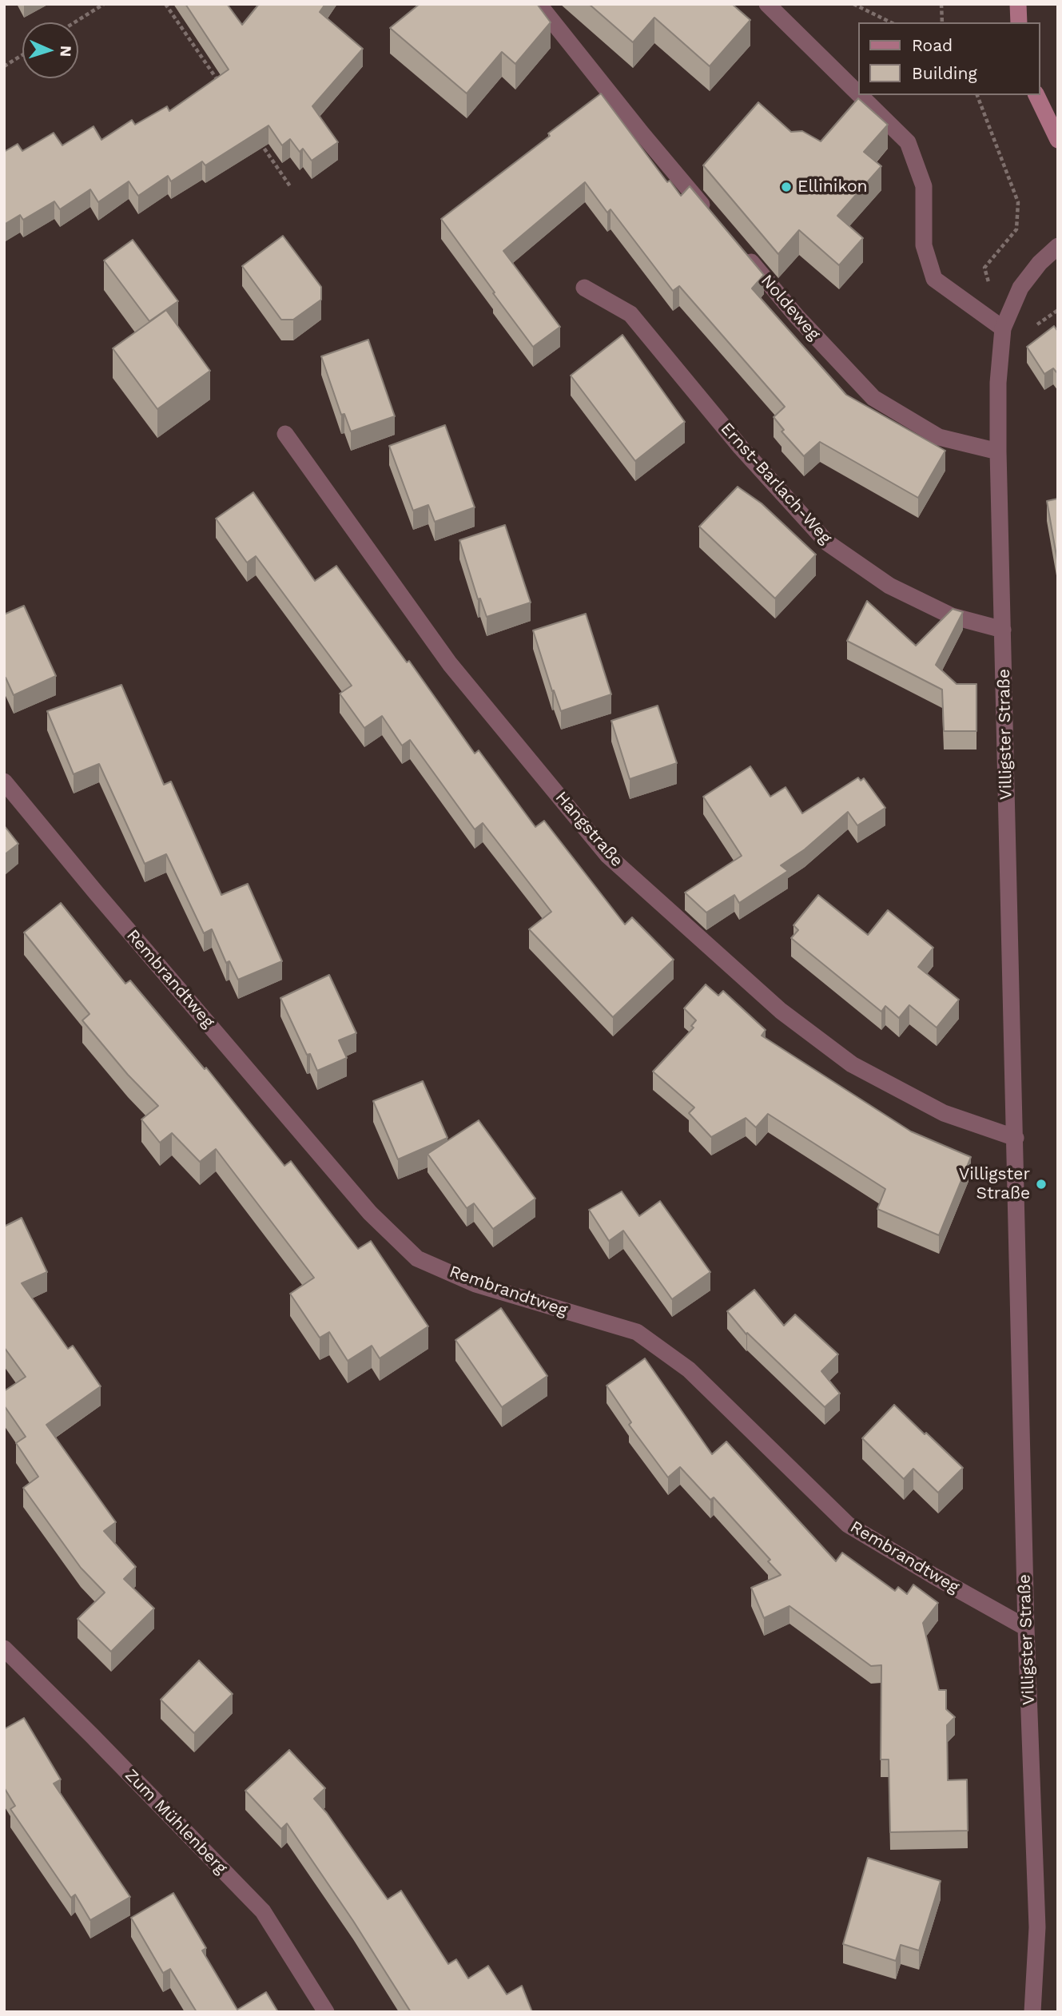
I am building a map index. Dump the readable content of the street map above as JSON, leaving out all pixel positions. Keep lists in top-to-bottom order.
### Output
{
  "streets": {
    "street": [
      "Noldeweg",
      "Ernst-Barlach-Weg",
      "Villigster Straße",
      "Hangstraße",
      "Rembrandtweg",
      "Zum Mühlenberg"
    ]
  },
  "crossings": [
    ["Noldeweg", "Villigster Straße"],
    ["Ernst-Barlach-Weg", "Villigster Straße"],
    ["Villigster Straße", "Hangstraße"],
    ["Villigster Straße", "Rembrandtweg"]
  ],
  "places": ["Ellinikon", "Villigster Straße"],
  "legend": ["Road", "Building"],
  "north": "right"
}
